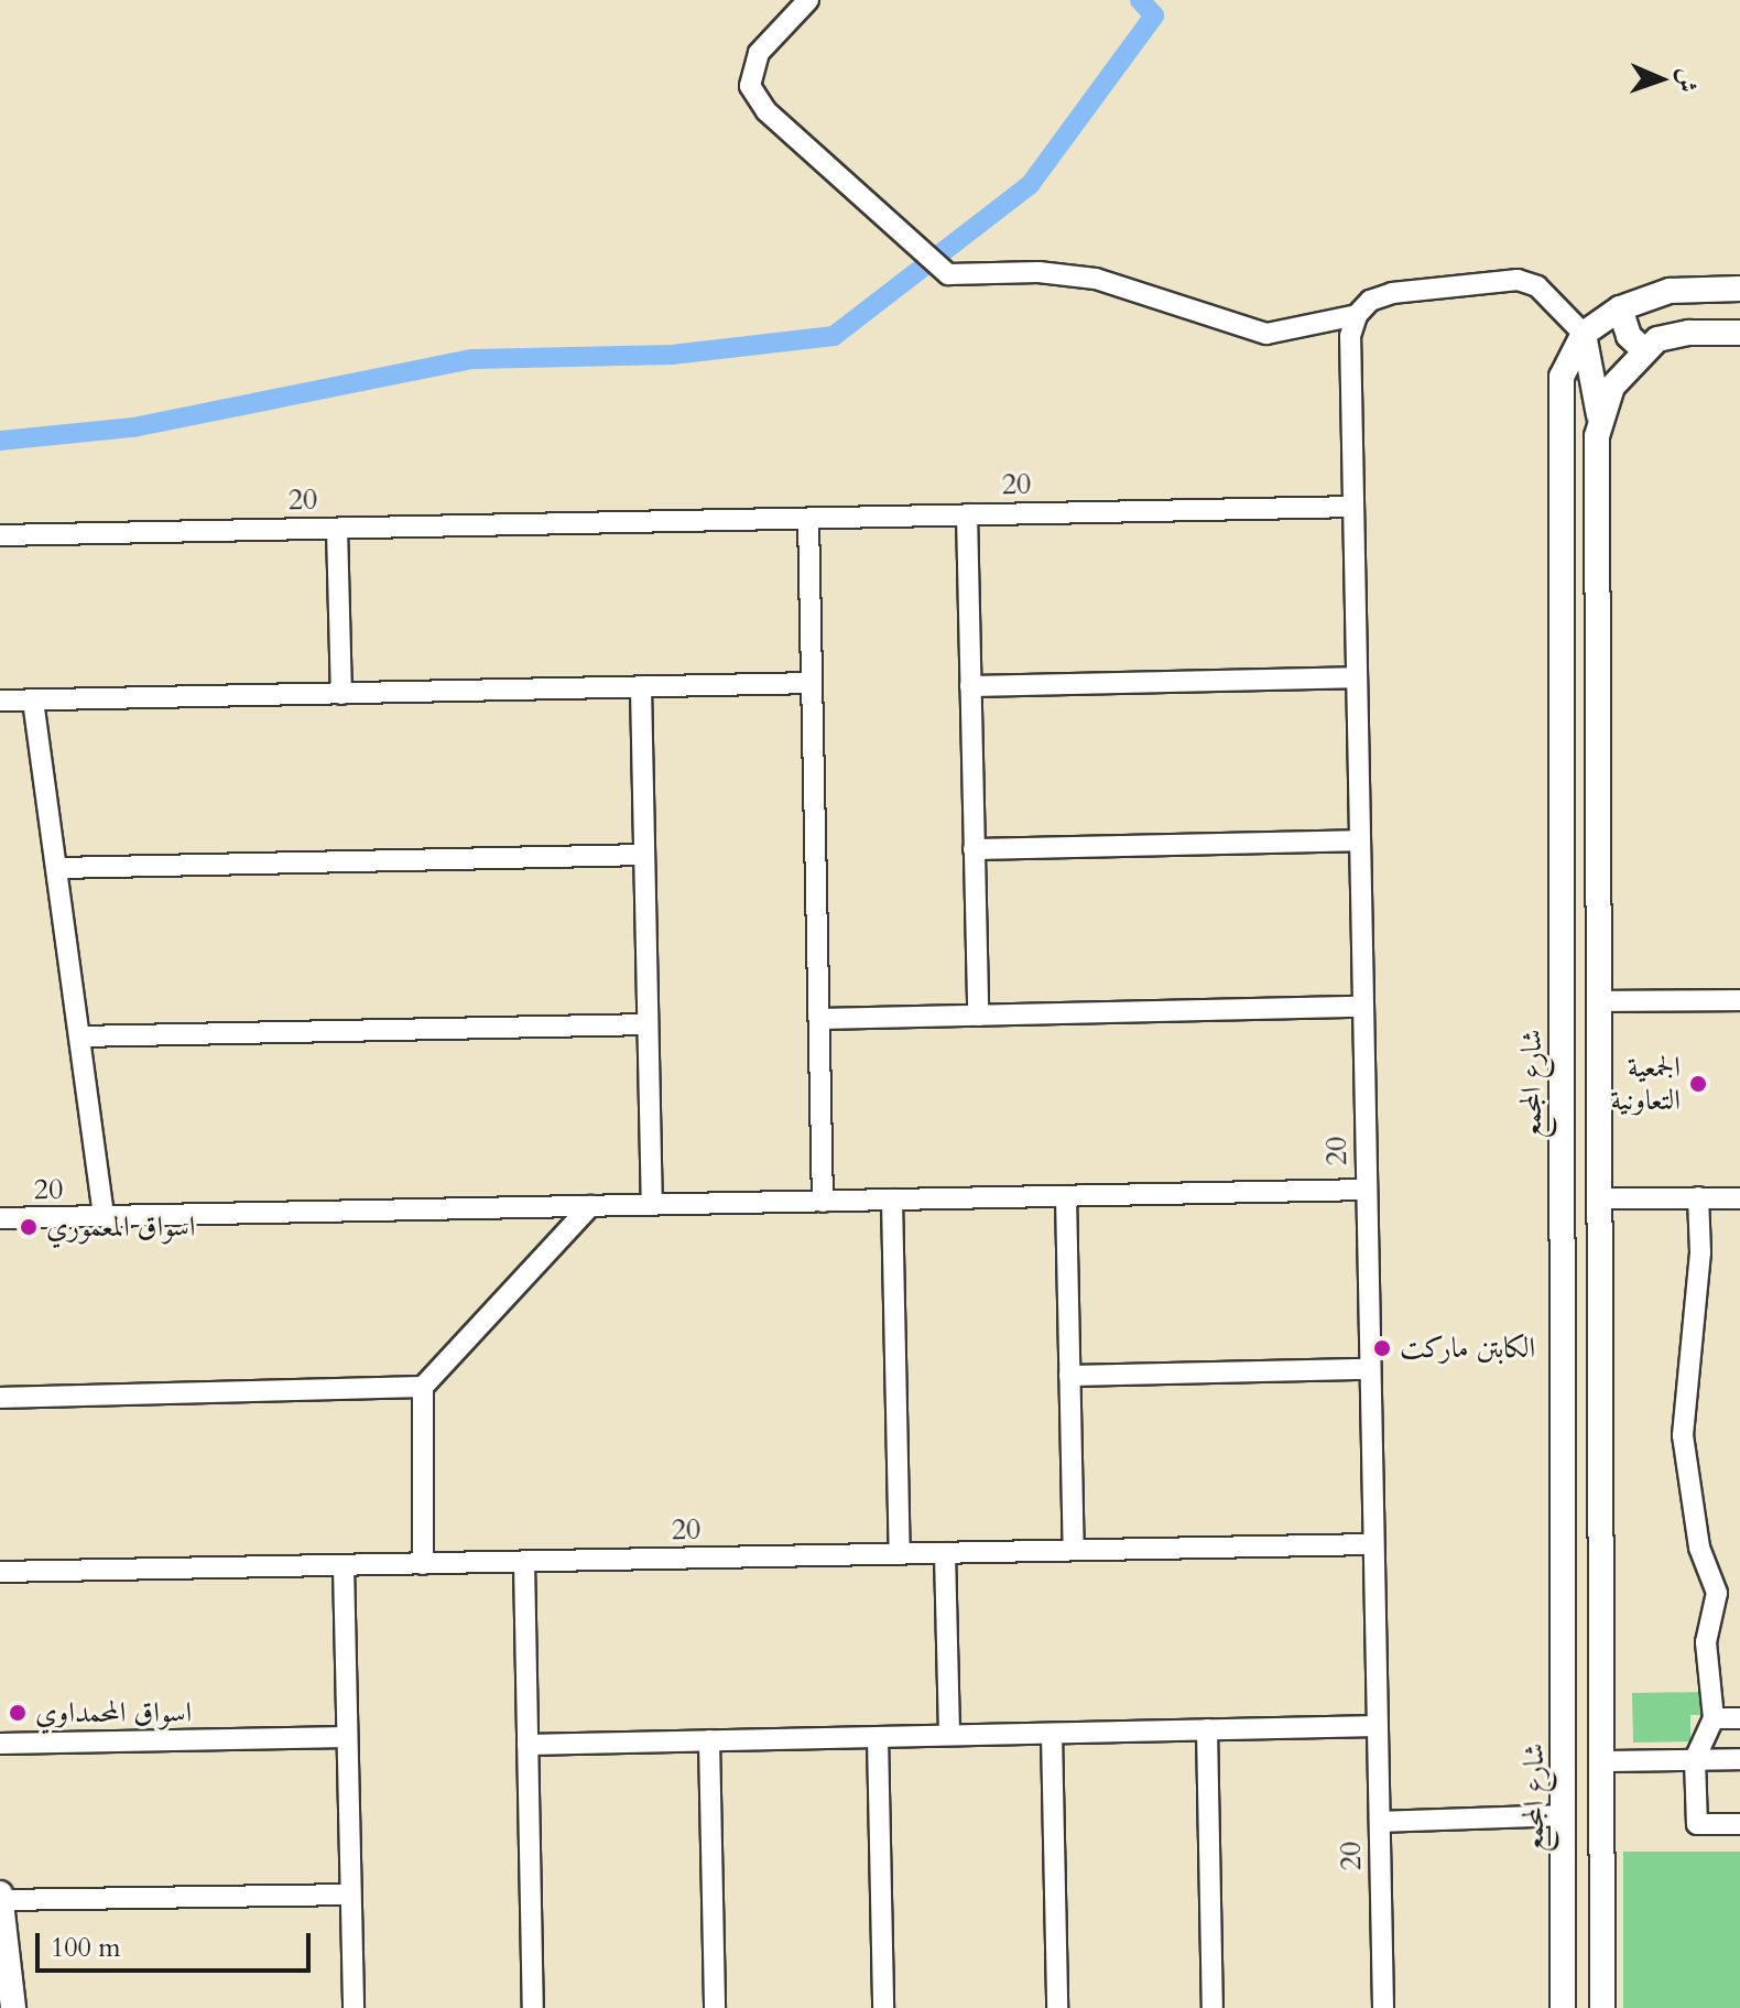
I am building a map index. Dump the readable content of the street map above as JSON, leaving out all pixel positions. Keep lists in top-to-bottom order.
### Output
{
  "streets": {
    "street": ["20", "شارع المجمع"]
  },
  "places": [
    "الجمعية التعاونية",
    "اسواق المعموري",
    "الكابتن ماركت",
    "اسواق المحمداوي"
  ],
  "scale_bar": "100 m",
  "north": "right"
}
